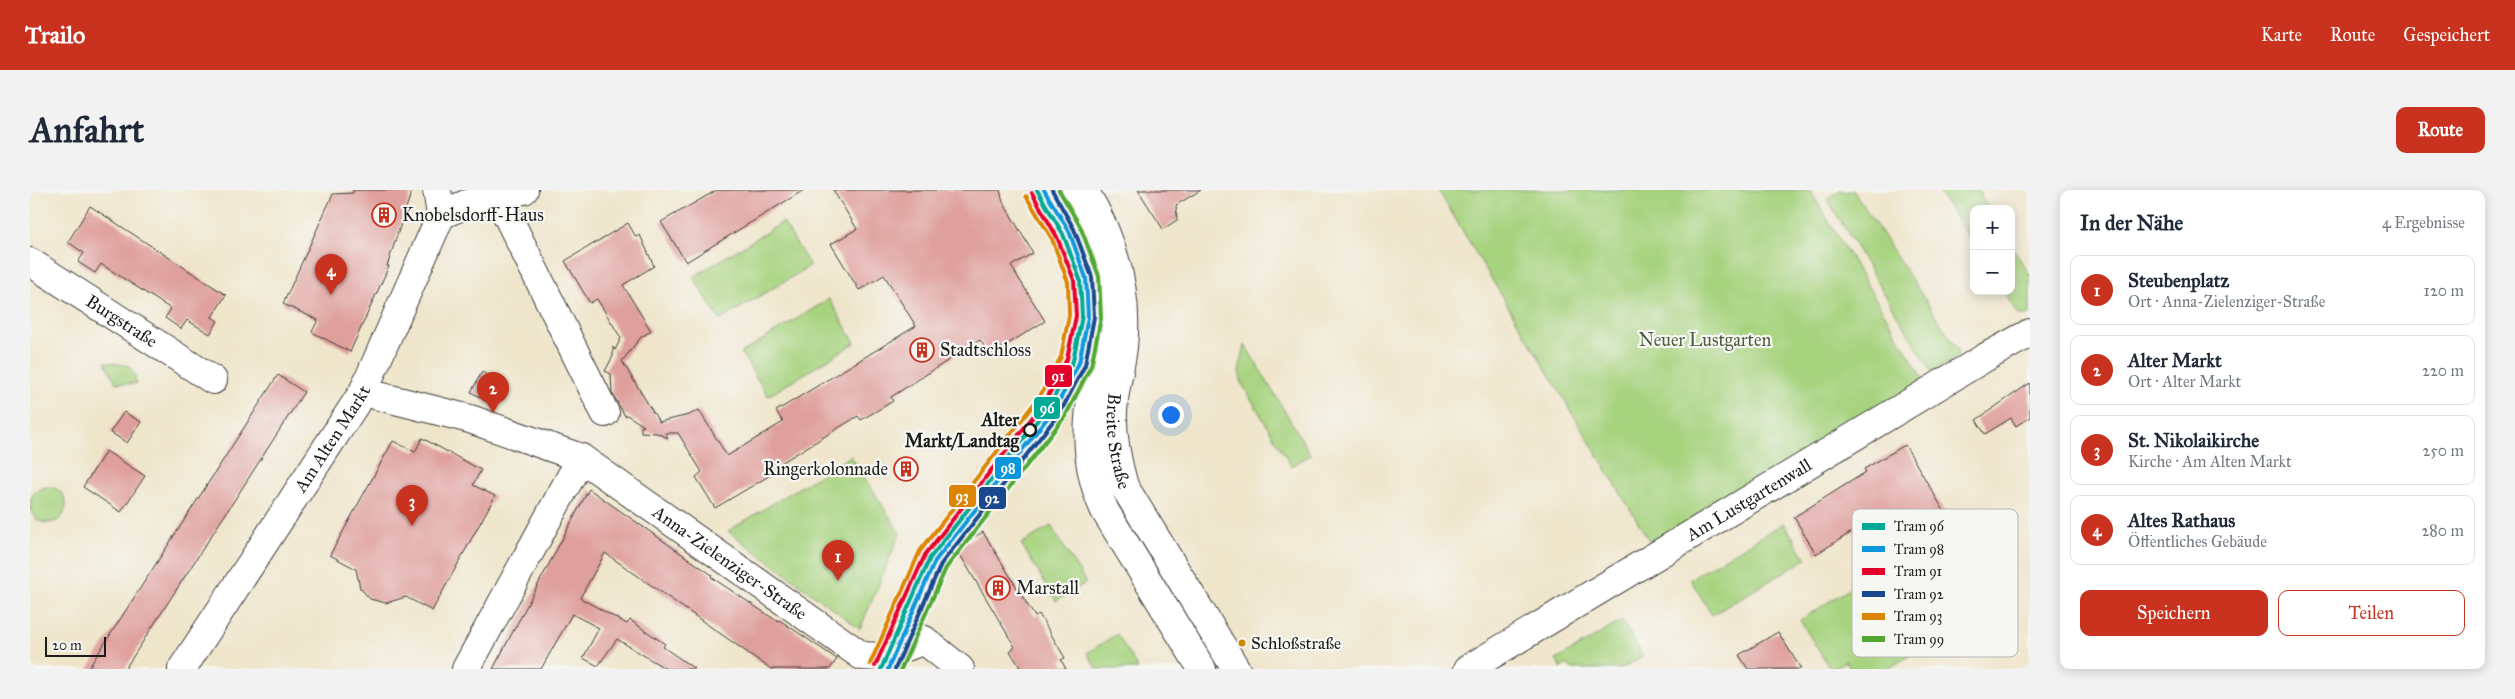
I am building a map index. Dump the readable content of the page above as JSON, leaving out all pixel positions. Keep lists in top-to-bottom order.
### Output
{
  "streets": {
    "street": [
      "Burgstraße",
      "Am Alten Markt",
      "Breite Straße",
      "Am Lustgartenwall",
      "Anna-Zielenziger-Straße"
    ]
  },
  "crossings": [
    ["Am Alten Markt", "Anna-Zielenziger-Straße"]
  ],
  "parks": ["Neuer Lustgarten"],
  "places": {
    "building": [
      "Knobelsdorff-Haus",
      "Stadtschloss",
      "Ringerkolonnade",
      "Marstall"
    ],
    "other": ["Alter Markt/Landtag", "Schloßstraße"]
  },
  "lines": [
    "tram line 96",
    "tram line 98",
    "tram line 92",
    "tram line 99",
    "tram line 91",
    "tram line 93"
  ],
  "legend": [
    "Tram 96",
    "Tram 98",
    "Tram 91",
    "Tram 92",
    "Tram 93",
    "Tram 99"
  ],
  "scale_bar": "20 m",
  "page": {
    "header": "Trailo",
    "nav": ["Karte", "Route", "Gespeichert"],
    "buttons": [
      "Route",
      ["Speichern", "Teilen"]
    ],
    "title": "Anfahrt",
    "heading": ["In der Nähe", "4 Ergebnisse"],
    "map_buttons": ["+", "−"],
    "pins": [
      "4",
      "2",
      "3",
      "1"
    ],
    "list": [
      {
        "mark": "1",
        "name": "Steubenplatz",
        "note": "Ort · Anna-Zielenziger-Straße",
        "value": "120 m"
      },
      {
        "mark": "2",
        "name": "Alter Markt",
        "note": "Ort · Alter Markt",
        "value": "220 m"
      },
      {
        "mark": "3",
        "name": "St. Nikolaikirche",
        "note": "Kirche · Am Alten Markt",
        "value": "250 m"
      },
      {
        "mark": "4",
        "name": "Altes Rathaus",
        "note": "Öffentliches Gebäude",
        "value": "280 m"
      }
    ],
    "scale": "20 m"
  }
}
